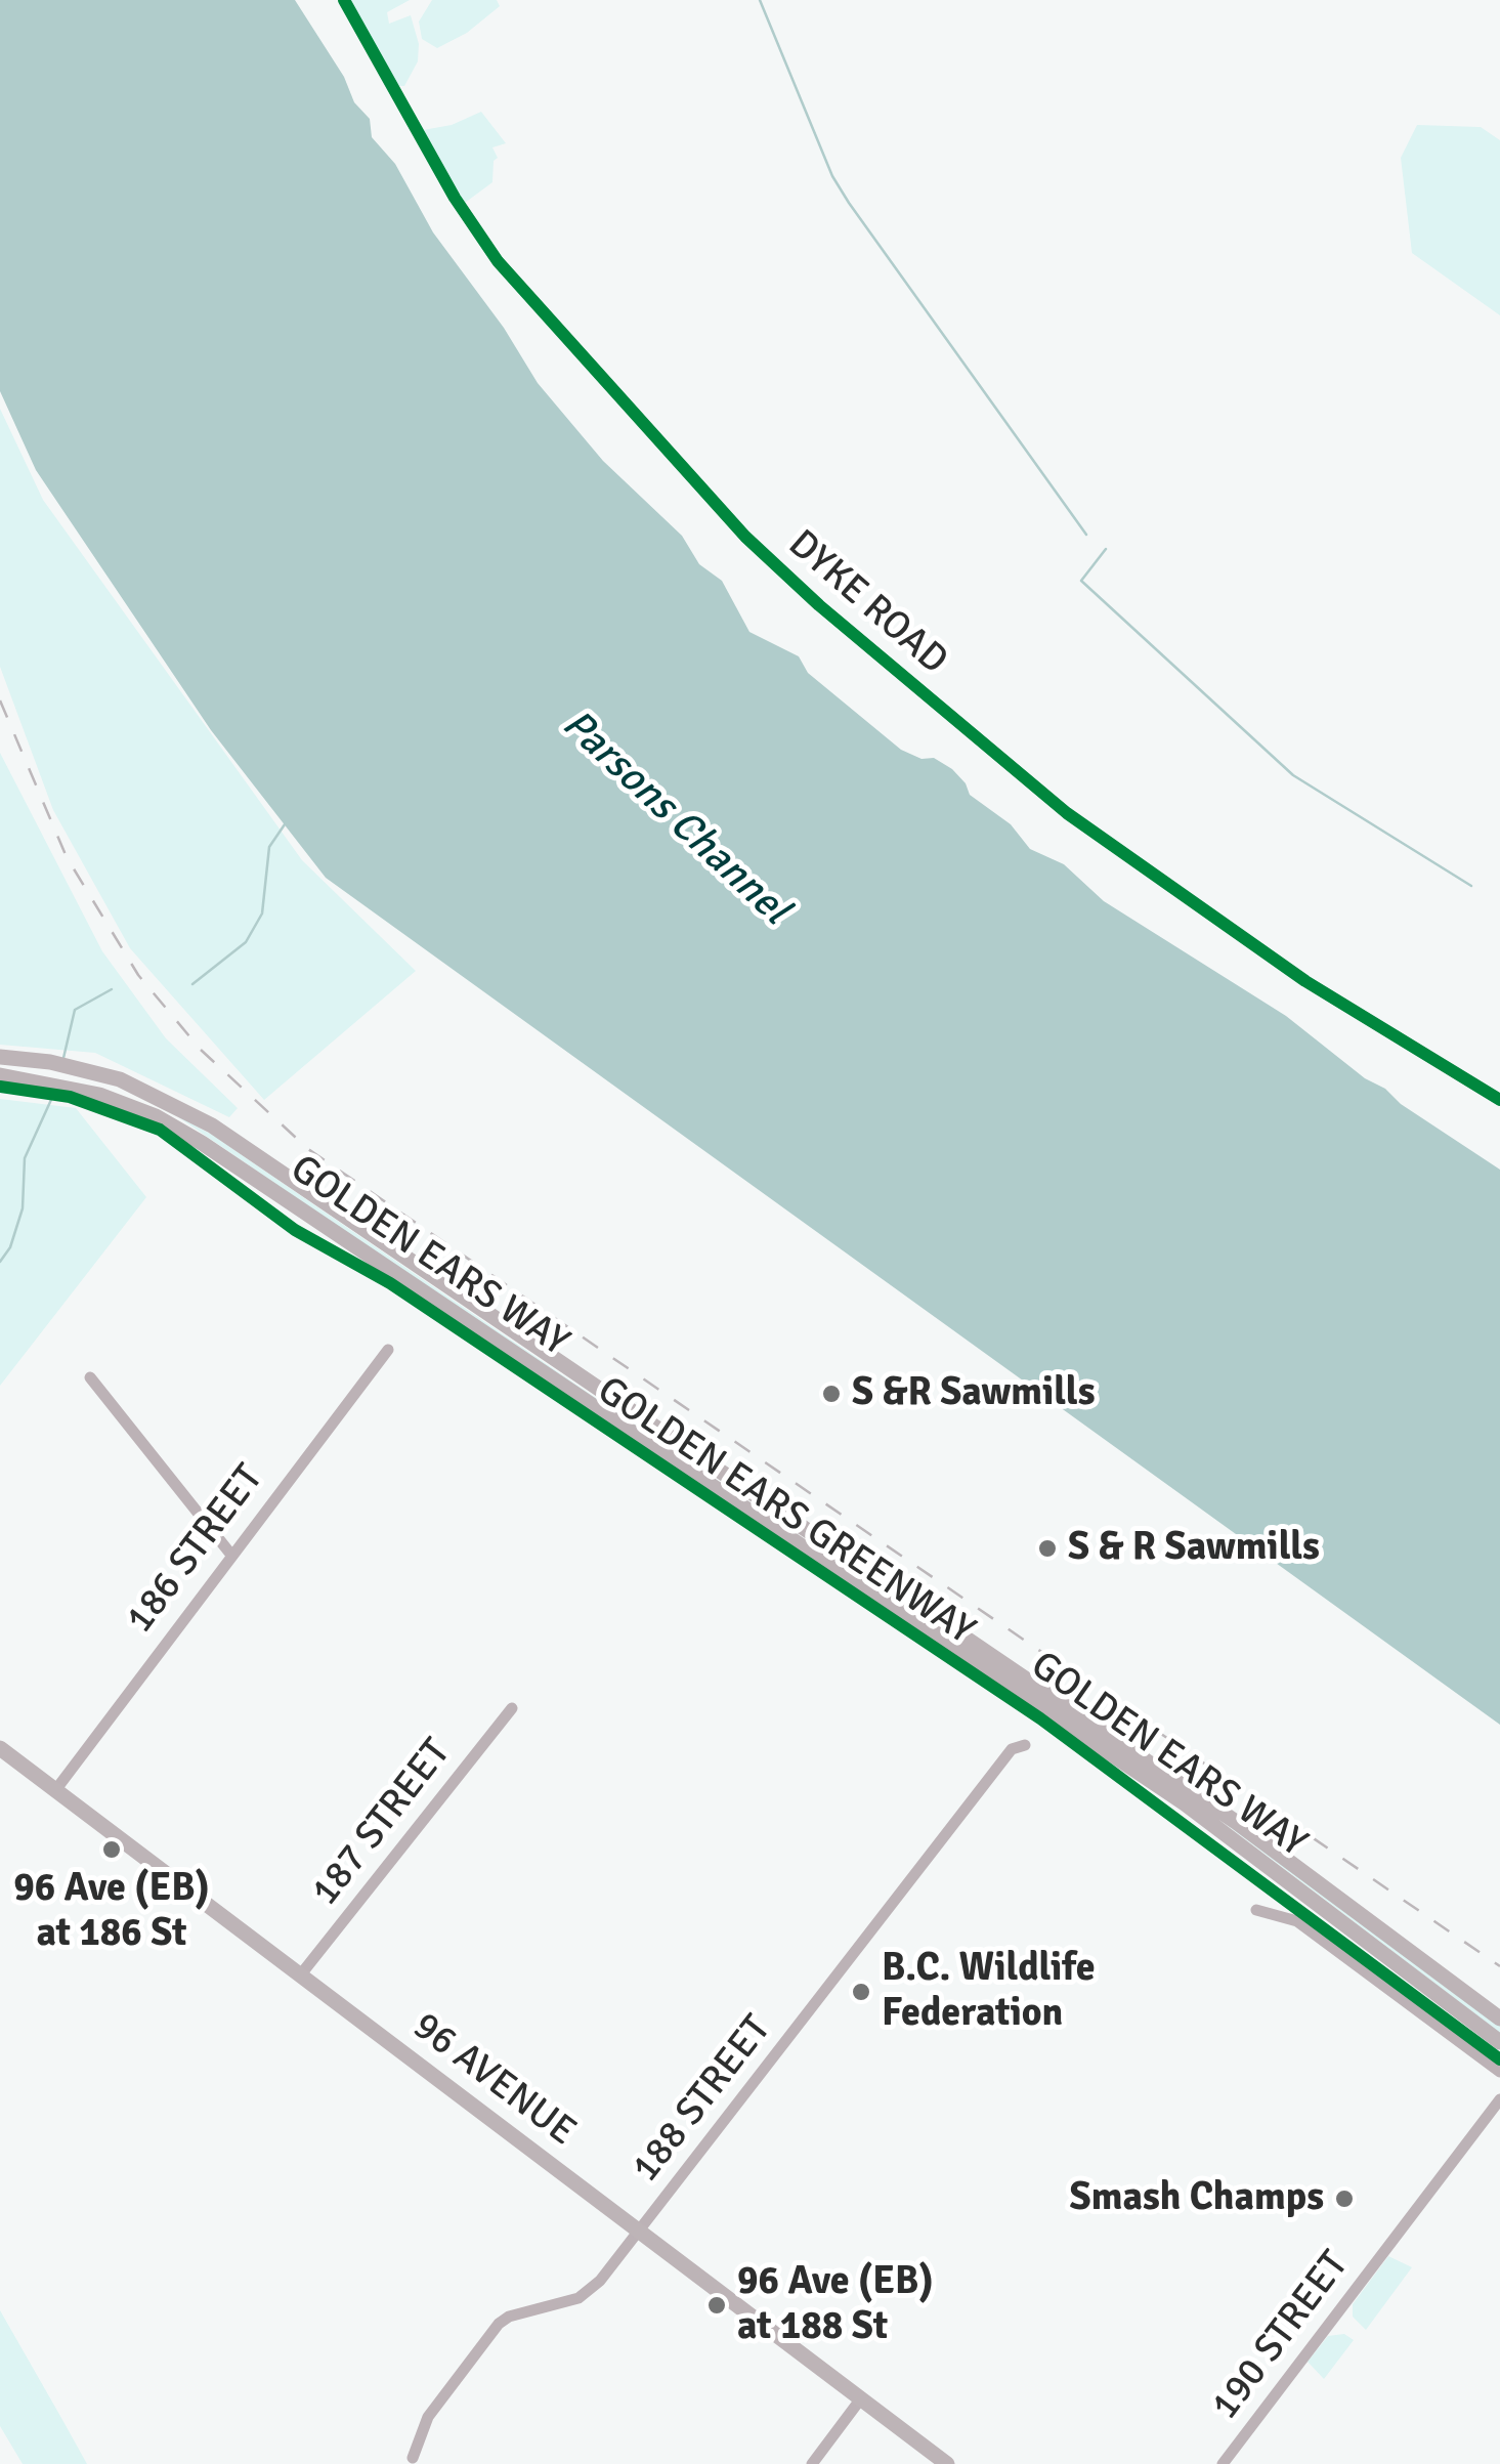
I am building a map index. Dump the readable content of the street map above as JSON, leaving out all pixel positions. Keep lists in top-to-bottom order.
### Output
{
  "streets": {
    "main road": ["GOLDEN EARS WAY", "96 AVENUE"],
    "street": [
      "DYKE ROAD",
      "186 STREET",
      "187 STREET",
      "188 STREET",
      "190 STREET"
    ],
    "cycle path": ["GOLDEN EARS GREENWAY"]
  },
  "crossings": [
    ["186 STREET", "96 AVENUE"],
    ["187 STREET", "96 AVENUE"],
    ["96 AVENUE", "188 STREET"]
  ],
  "water": ["Parsons Channel"],
  "places": [
    "S &R Sawmills",
    "S & R Sawmills",
    "96 Ave (EB) at 186 St",
    "B.C. Wildlife Federation",
    "Smash Champs",
    "96 Ave (EB) at 188 St"
  ]
}
